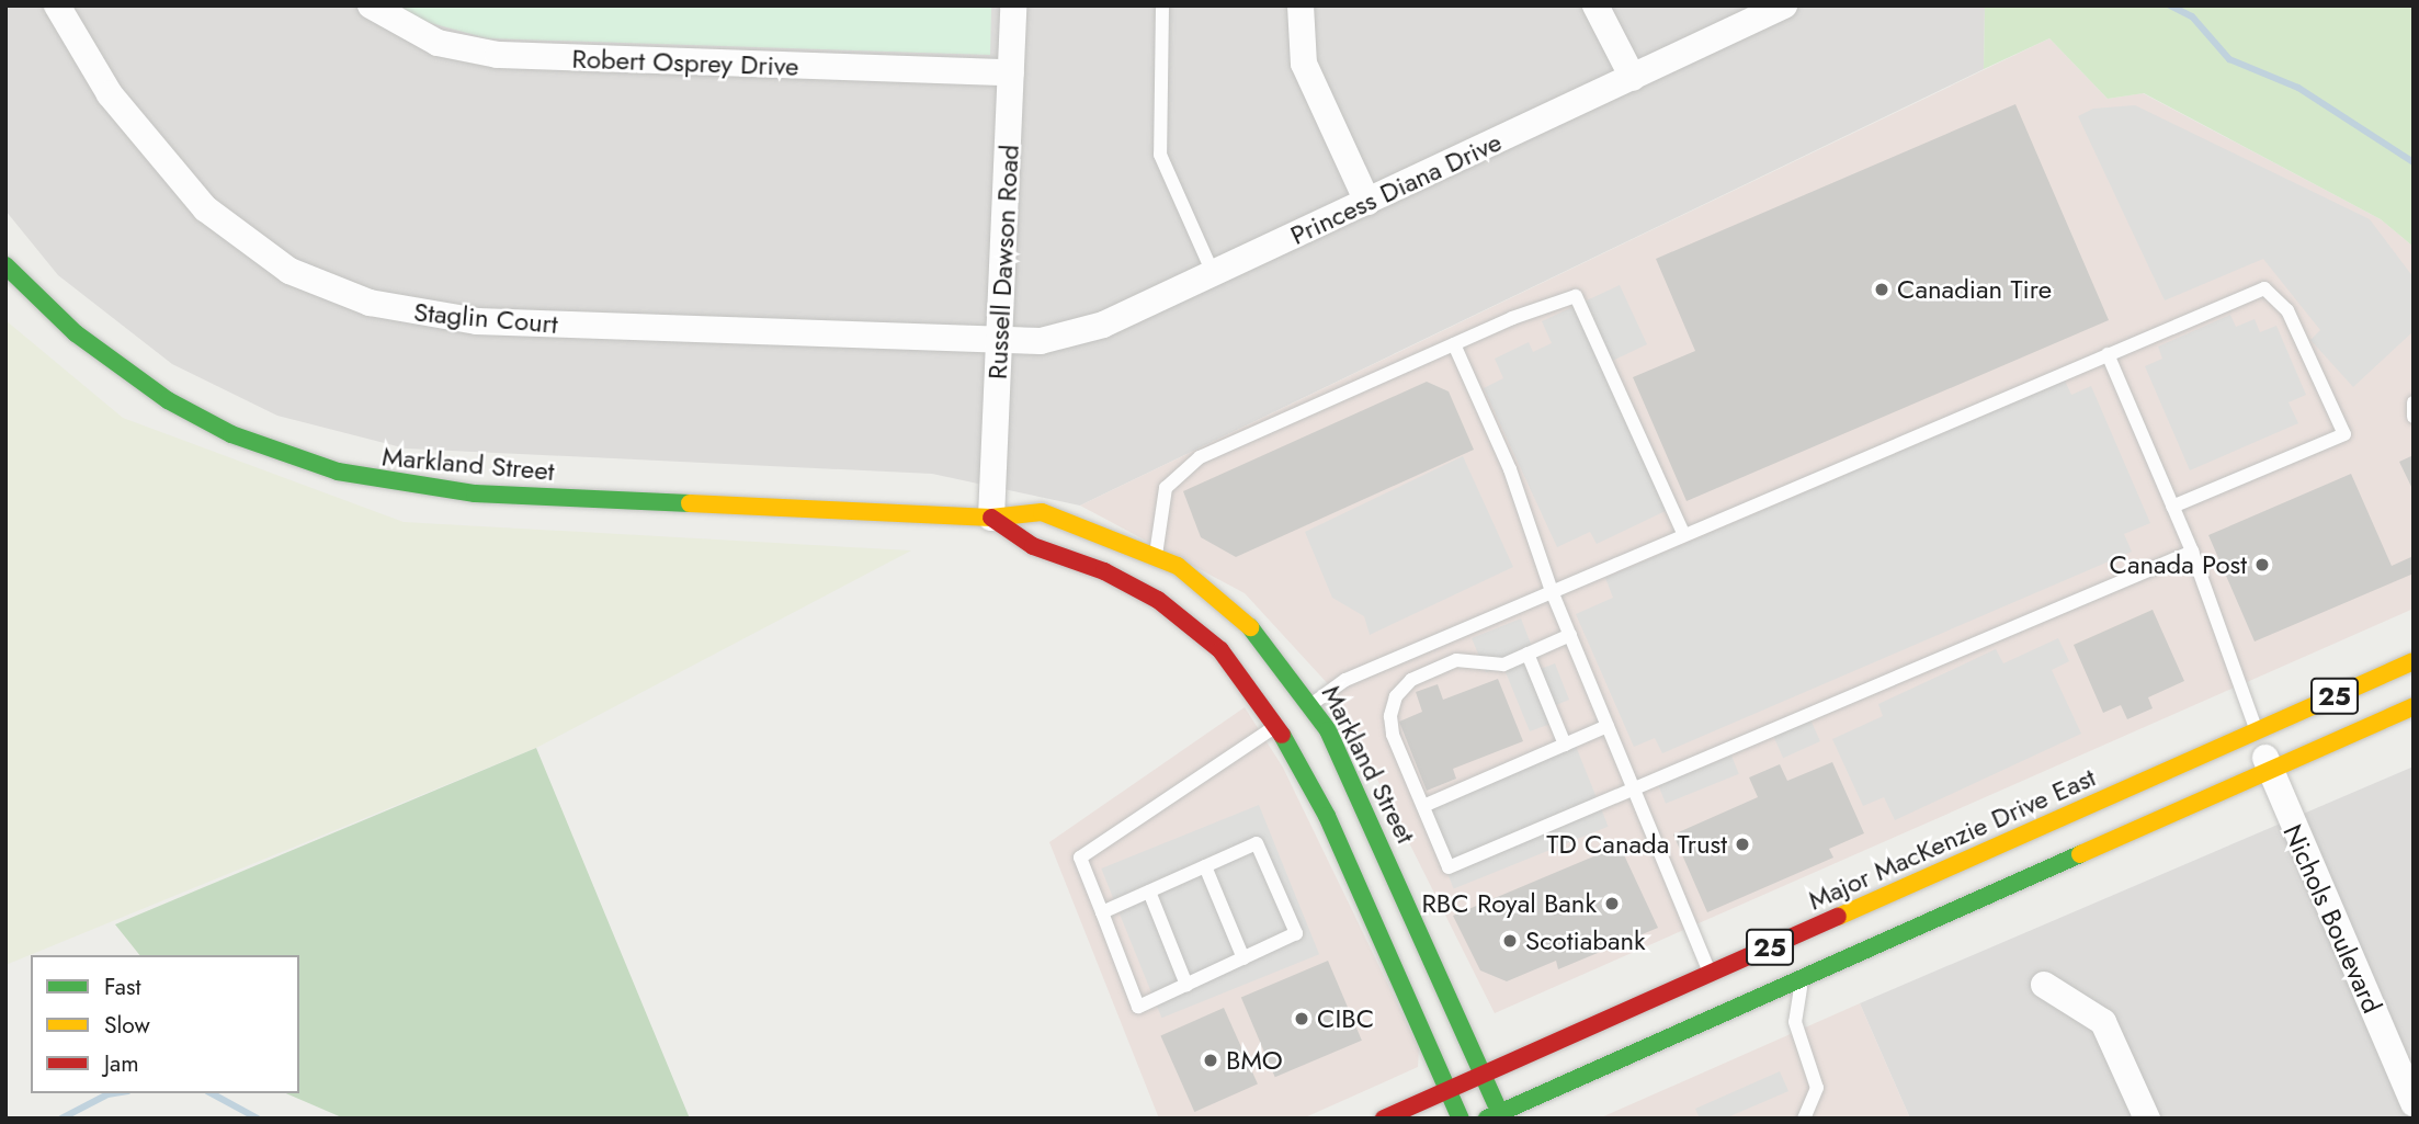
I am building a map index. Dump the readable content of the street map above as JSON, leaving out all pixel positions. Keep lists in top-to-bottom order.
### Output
{
  "streets": {
    "street": [
      "Robert Osprey Drive",
      "Princess Diana Drive",
      "Russell Dawson Road",
      "Staglin Court",
      "Markland Street",
      "25",
      "Major MacKenzie Drive East",
      "Nichols Boulevard"
    ]
  },
  "crossings": [
    ["Robert Osprey Drive", "Russell Dawson Road"],
    ["Princess Diana Drive", "Russell Dawson Road"],
    ["Princess Diana Drive", "Staglin Court"],
    ["Russell Dawson Road", "Staglin Court"],
    ["Russell Dawson Road", "Markland Street"],
    ["Markland Street", "Major MacKenzie Drive East"],
    ["Major MacKenzie Drive East", "Nichols Boulevard"]
  ],
  "places": [
    "Canadian Tire",
    "Canada Post",
    "TD Canada Trust",
    "RBC Royal Bank",
    "Scotiabank",
    "CIBC",
    "BMO"
  ],
  "legend": ["Fast", "Slow", "Jam"]
}
